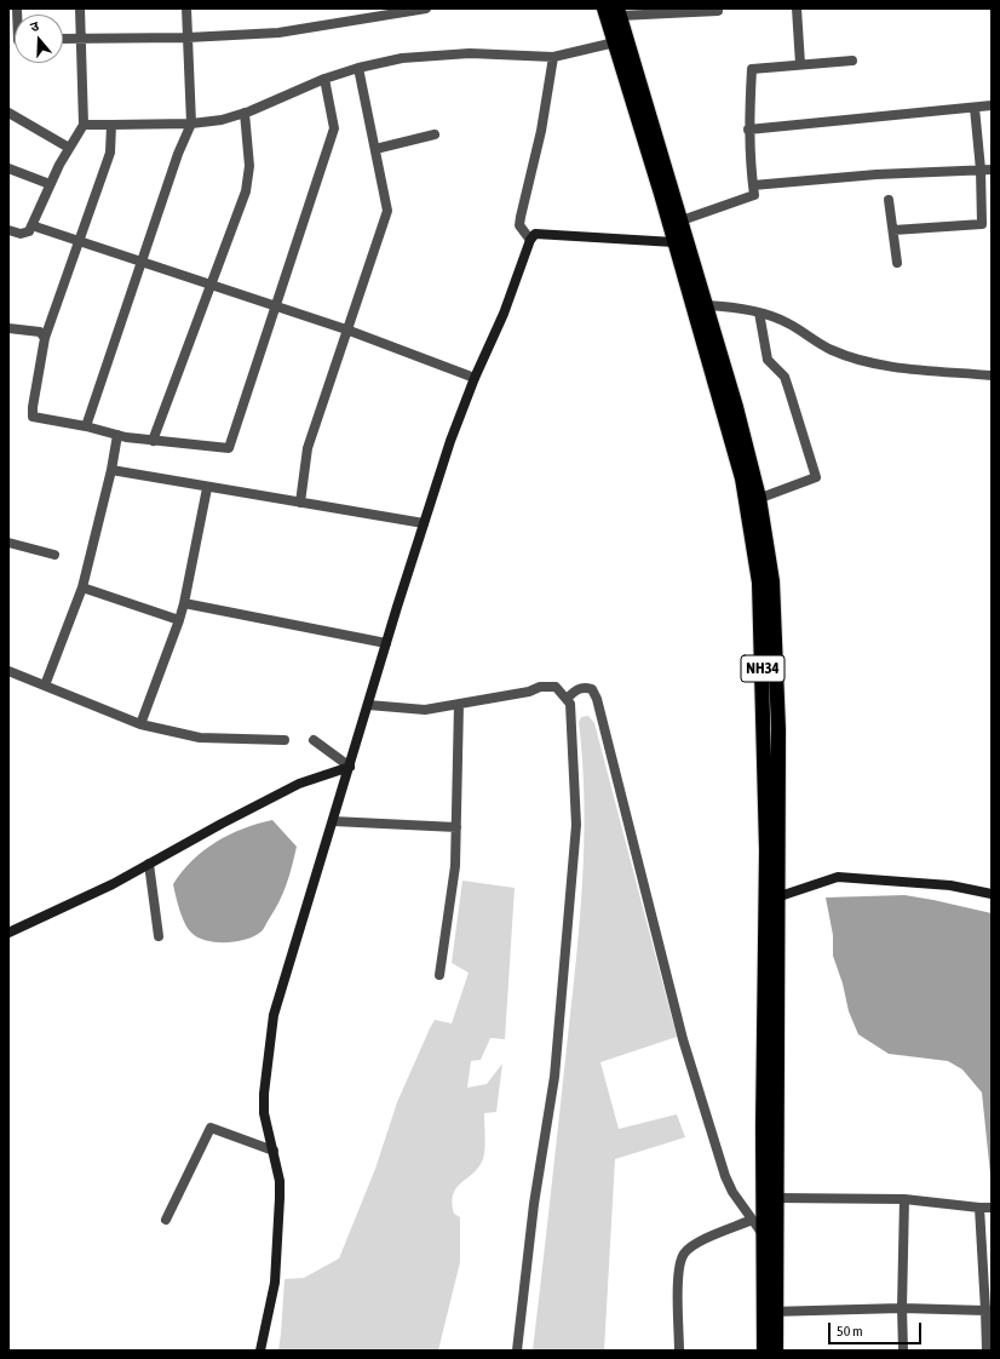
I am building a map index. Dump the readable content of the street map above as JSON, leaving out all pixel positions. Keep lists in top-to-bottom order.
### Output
{
  "streets": {
    "highway": ["NH34"]
  },
  "scale_bar": "50 m",
  "north": "top"
}
